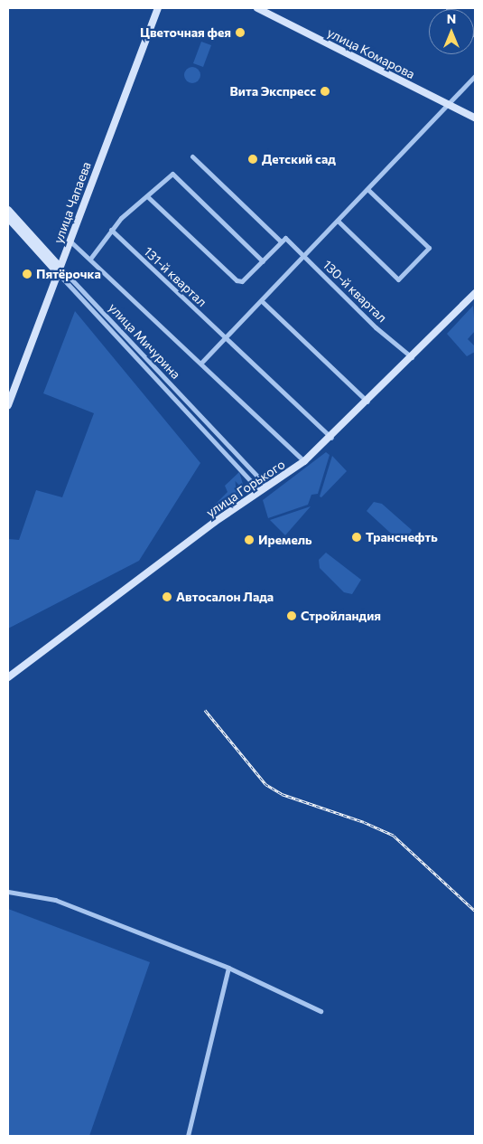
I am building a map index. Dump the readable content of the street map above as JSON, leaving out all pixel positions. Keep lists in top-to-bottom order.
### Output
{
  "streets": {
    "main road": [
      "улица Комарова",
      "улица Чапаева",
      "улица Мичурина",
      "улица Горького"
    ],
    "street": ["131-й квартал", "130-й квартал"]
  },
  "crossings": [
    ["улица Чапаева", "улица Мичурина"],
    ["130-й квартал", "улица Горького"],
    ["улица Мичурина", "улица Горького"]
  ],
  "places": [
    "Цветочная фея",
    "Вита Экспресс",
    "Детский сад",
    "Пятёрочка",
    "Транснефть",
    "Иремель",
    "Автосалон Лада",
    "Стройландия"
  ],
  "north": "top"
}
